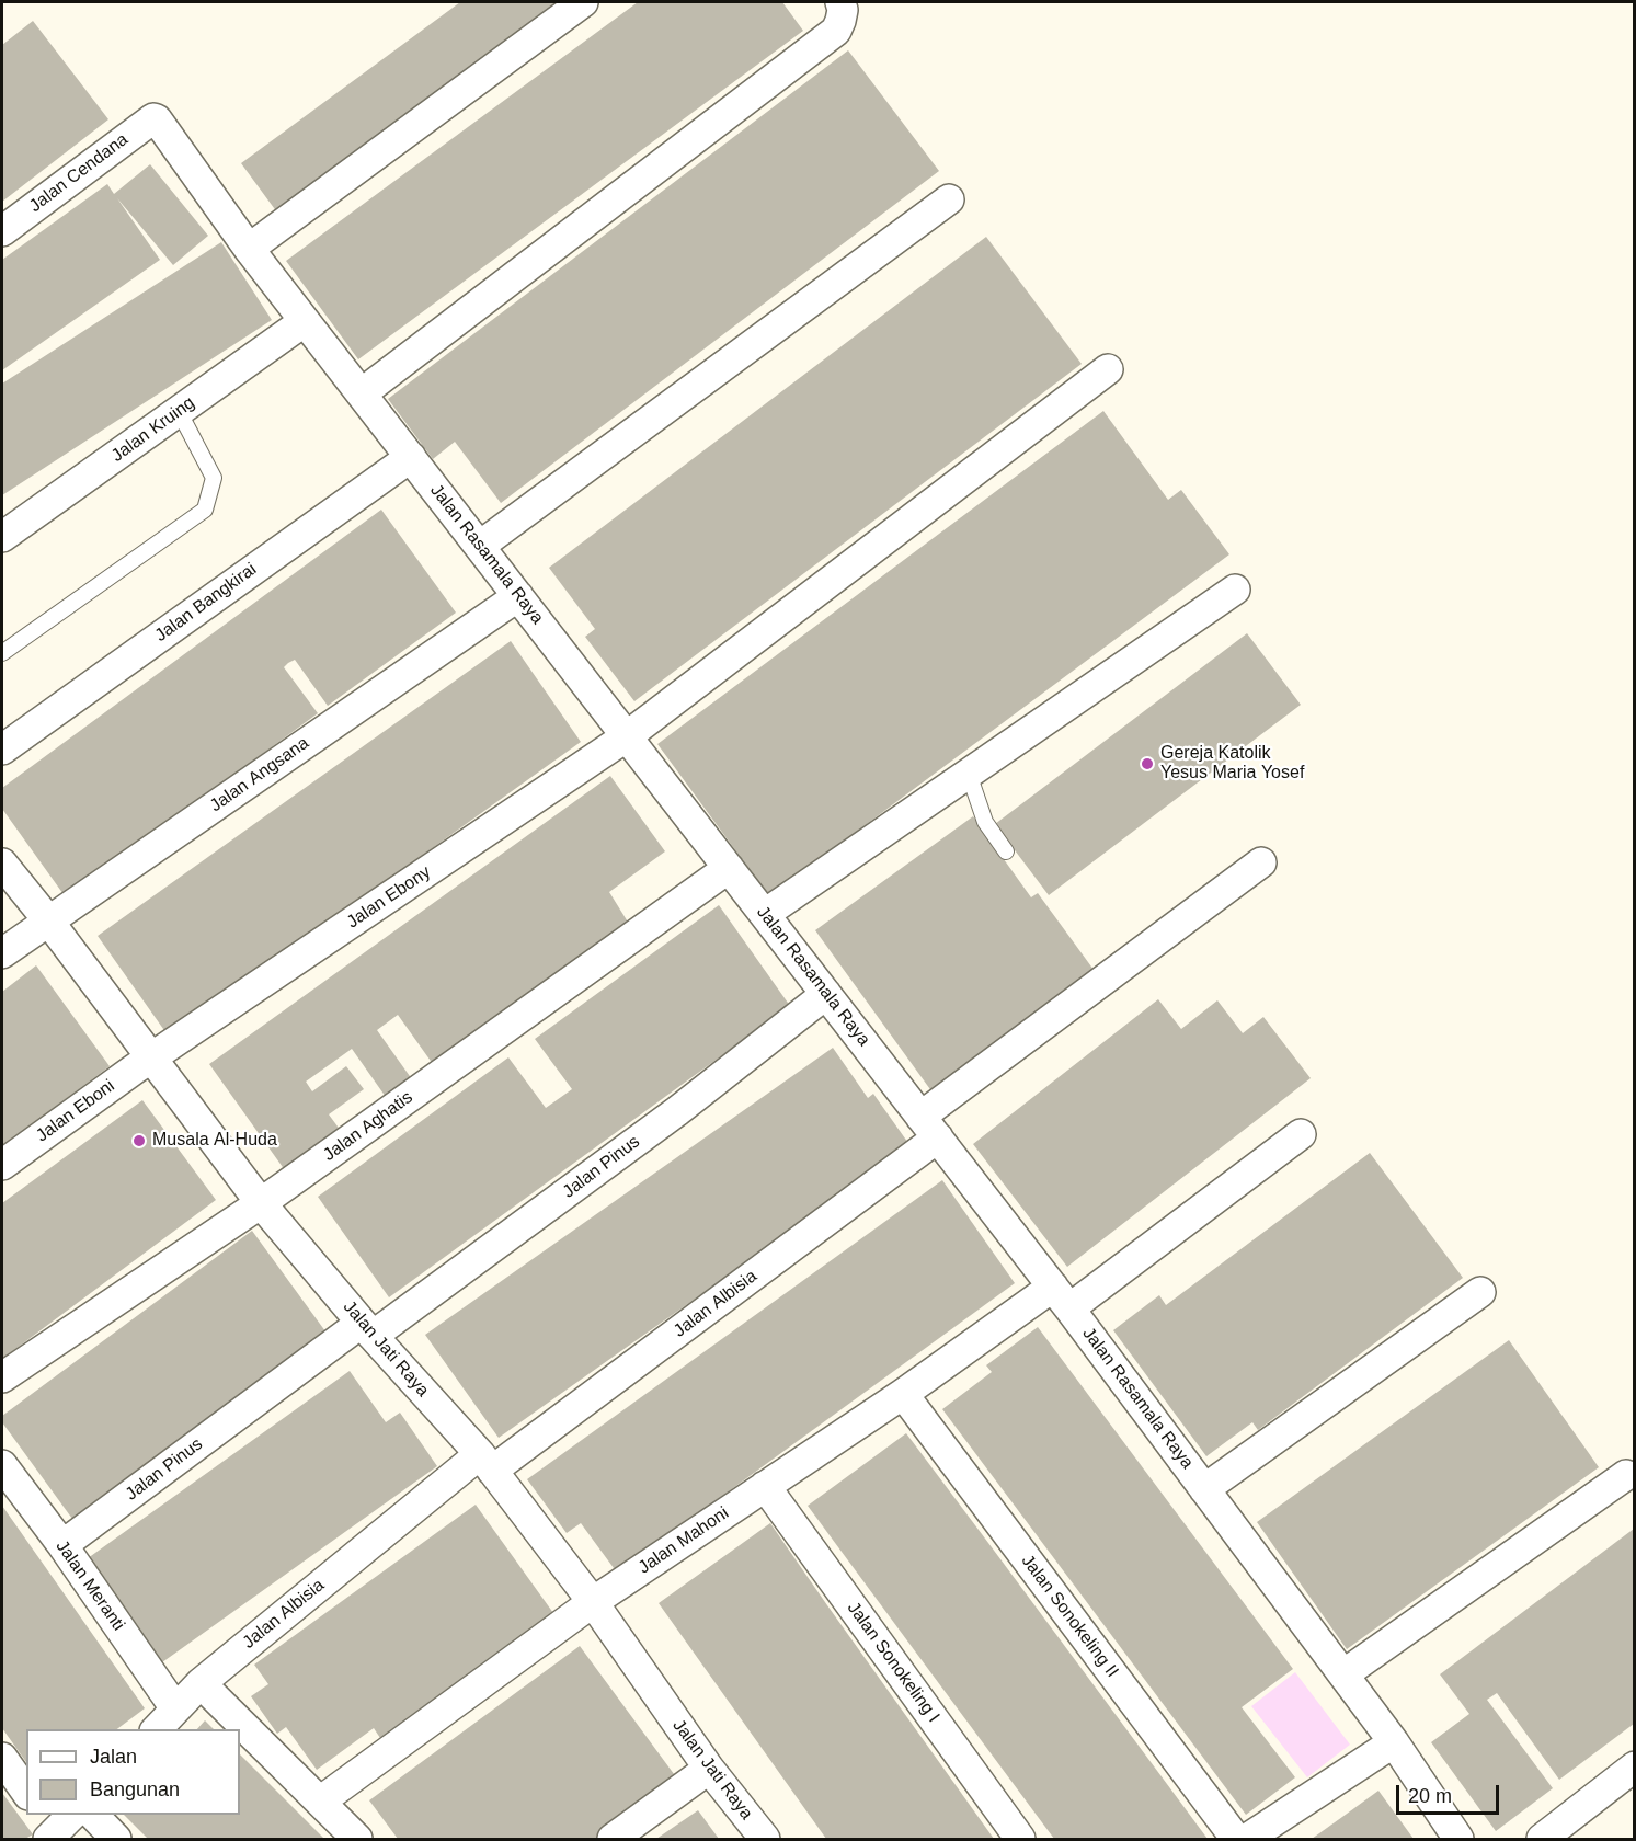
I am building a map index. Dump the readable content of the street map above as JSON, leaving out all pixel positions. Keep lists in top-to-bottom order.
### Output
{
  "streets": {
    "street": [
      "Jalan Cendana",
      "Jalan Kruing",
      "Jalan Rasamala Raya",
      "Jalan Bangkirai",
      "Jalan Angsana",
      "Jalan Ebony",
      "Jalan Eboni",
      "Jalan Aghatis",
      "Jalan Pinus",
      "Jalan Albisia",
      "Jalan Jati Raya",
      "Jalan Mahoni",
      "Jalan Meranti",
      "Jalan Sonokeling II",
      "Jalan Sonokeling I"
    ]
  },
  "crossings": [
    ["Jalan Cendana", "Jalan Rasamala Raya"],
    ["Jalan Kruing", "Jalan Rasamala Raya"],
    ["Jalan Rasamala Raya", "Jalan Bangkirai"],
    ["Jalan Rasamala Raya", "Jalan Angsana"],
    ["Jalan Rasamala Raya", "Jalan Ebony"],
    ["Jalan Rasamala Raya", "Jalan Aghatis"],
    ["Jalan Rasamala Raya", "Jalan Pinus"],
    ["Jalan Rasamala Raya", "Jalan Albisia"],
    ["Jalan Rasamala Raya", "Jalan Mahoni"],
    ["Jalan Angsana", "Jalan Jati Raya"],
    ["Jalan Ebony", "Jalan Eboni"],
    ["Jalan Ebony", "Jalan Jati Raya"],
    ["Jalan Eboni", "Jalan Jati Raya"],
    ["Jalan Aghatis", "Jalan Jati Raya"],
    ["Jalan Pinus", "Jalan Jati Raya"],
    ["Jalan Pinus", "Jalan Meranti"],
    ["Jalan Albisia", "Jalan Jati Raya"],
    ["Jalan Albisia", "Jalan Meranti"],
    ["Jalan Jati Raya", "Jalan Mahoni"],
    ["Jalan Mahoni", "Jalan Sonokeling II"],
    ["Jalan Mahoni", "Jalan Sonokeling I"]
  ],
  "places": ["Gereja Katolik Yesus Maria Yosef", "Musala Al-Huda"],
  "legend": ["Jalan", "Bangunan"],
  "scale_bar": "20 m"
}
